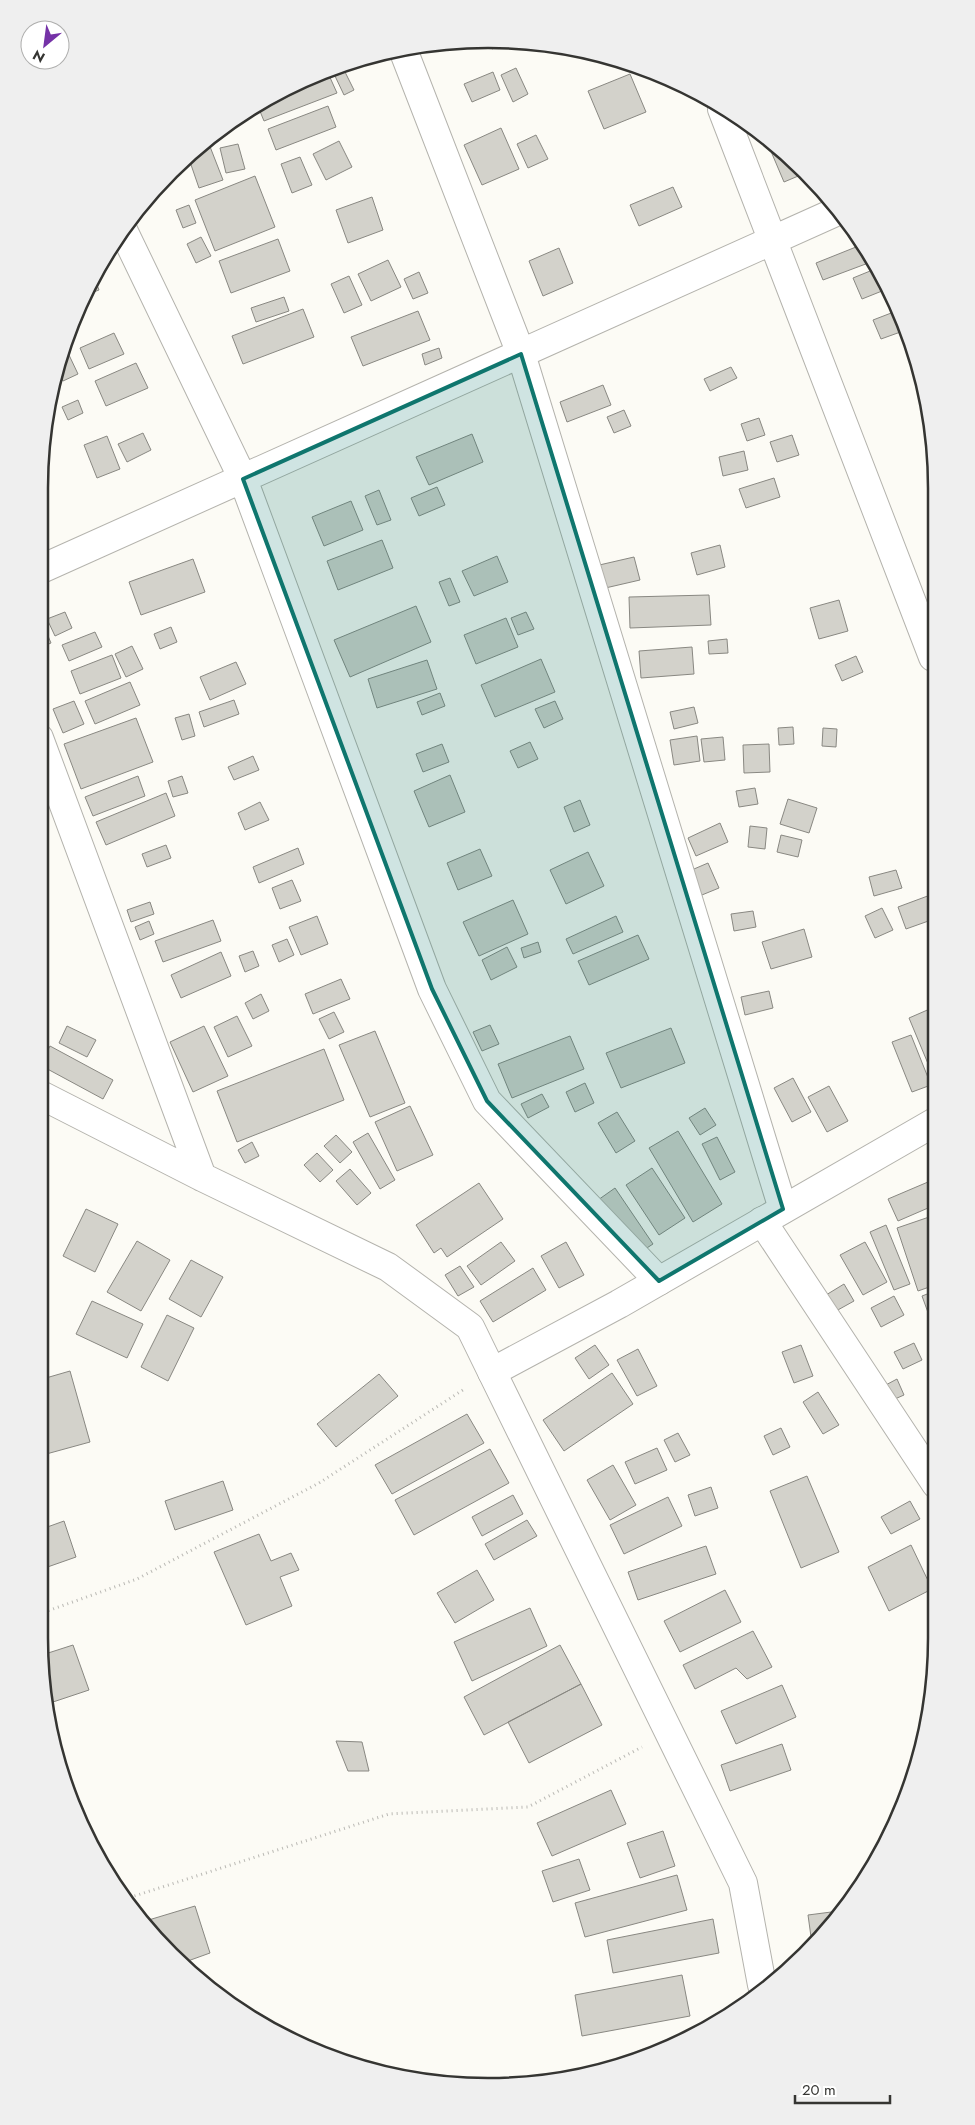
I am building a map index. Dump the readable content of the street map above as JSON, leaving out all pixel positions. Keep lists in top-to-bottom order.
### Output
{
  "scale_bar": "20 m",
  "north": "bottom left"
}
